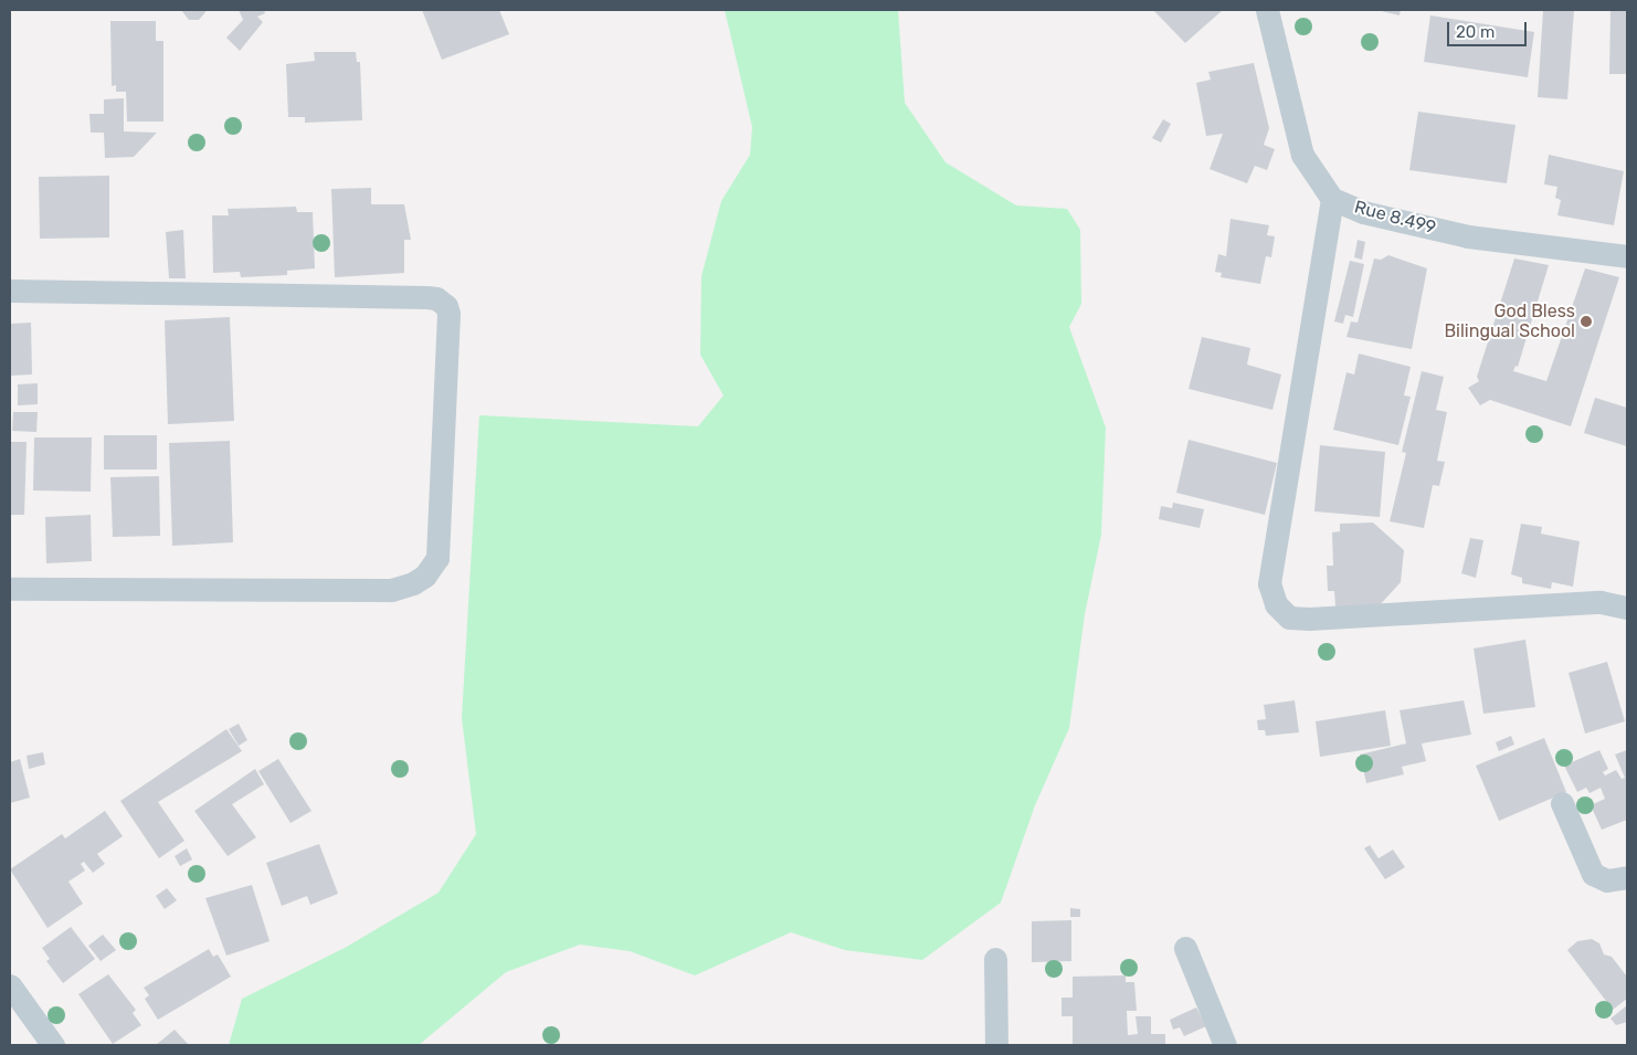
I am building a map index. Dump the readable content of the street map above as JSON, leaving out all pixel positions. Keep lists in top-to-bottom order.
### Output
{
  "streets": {
    "street": ["Rue 8.499"]
  },
  "places": ["God Bless Bilingual School"],
  "scale_bar": "20 m"
}
